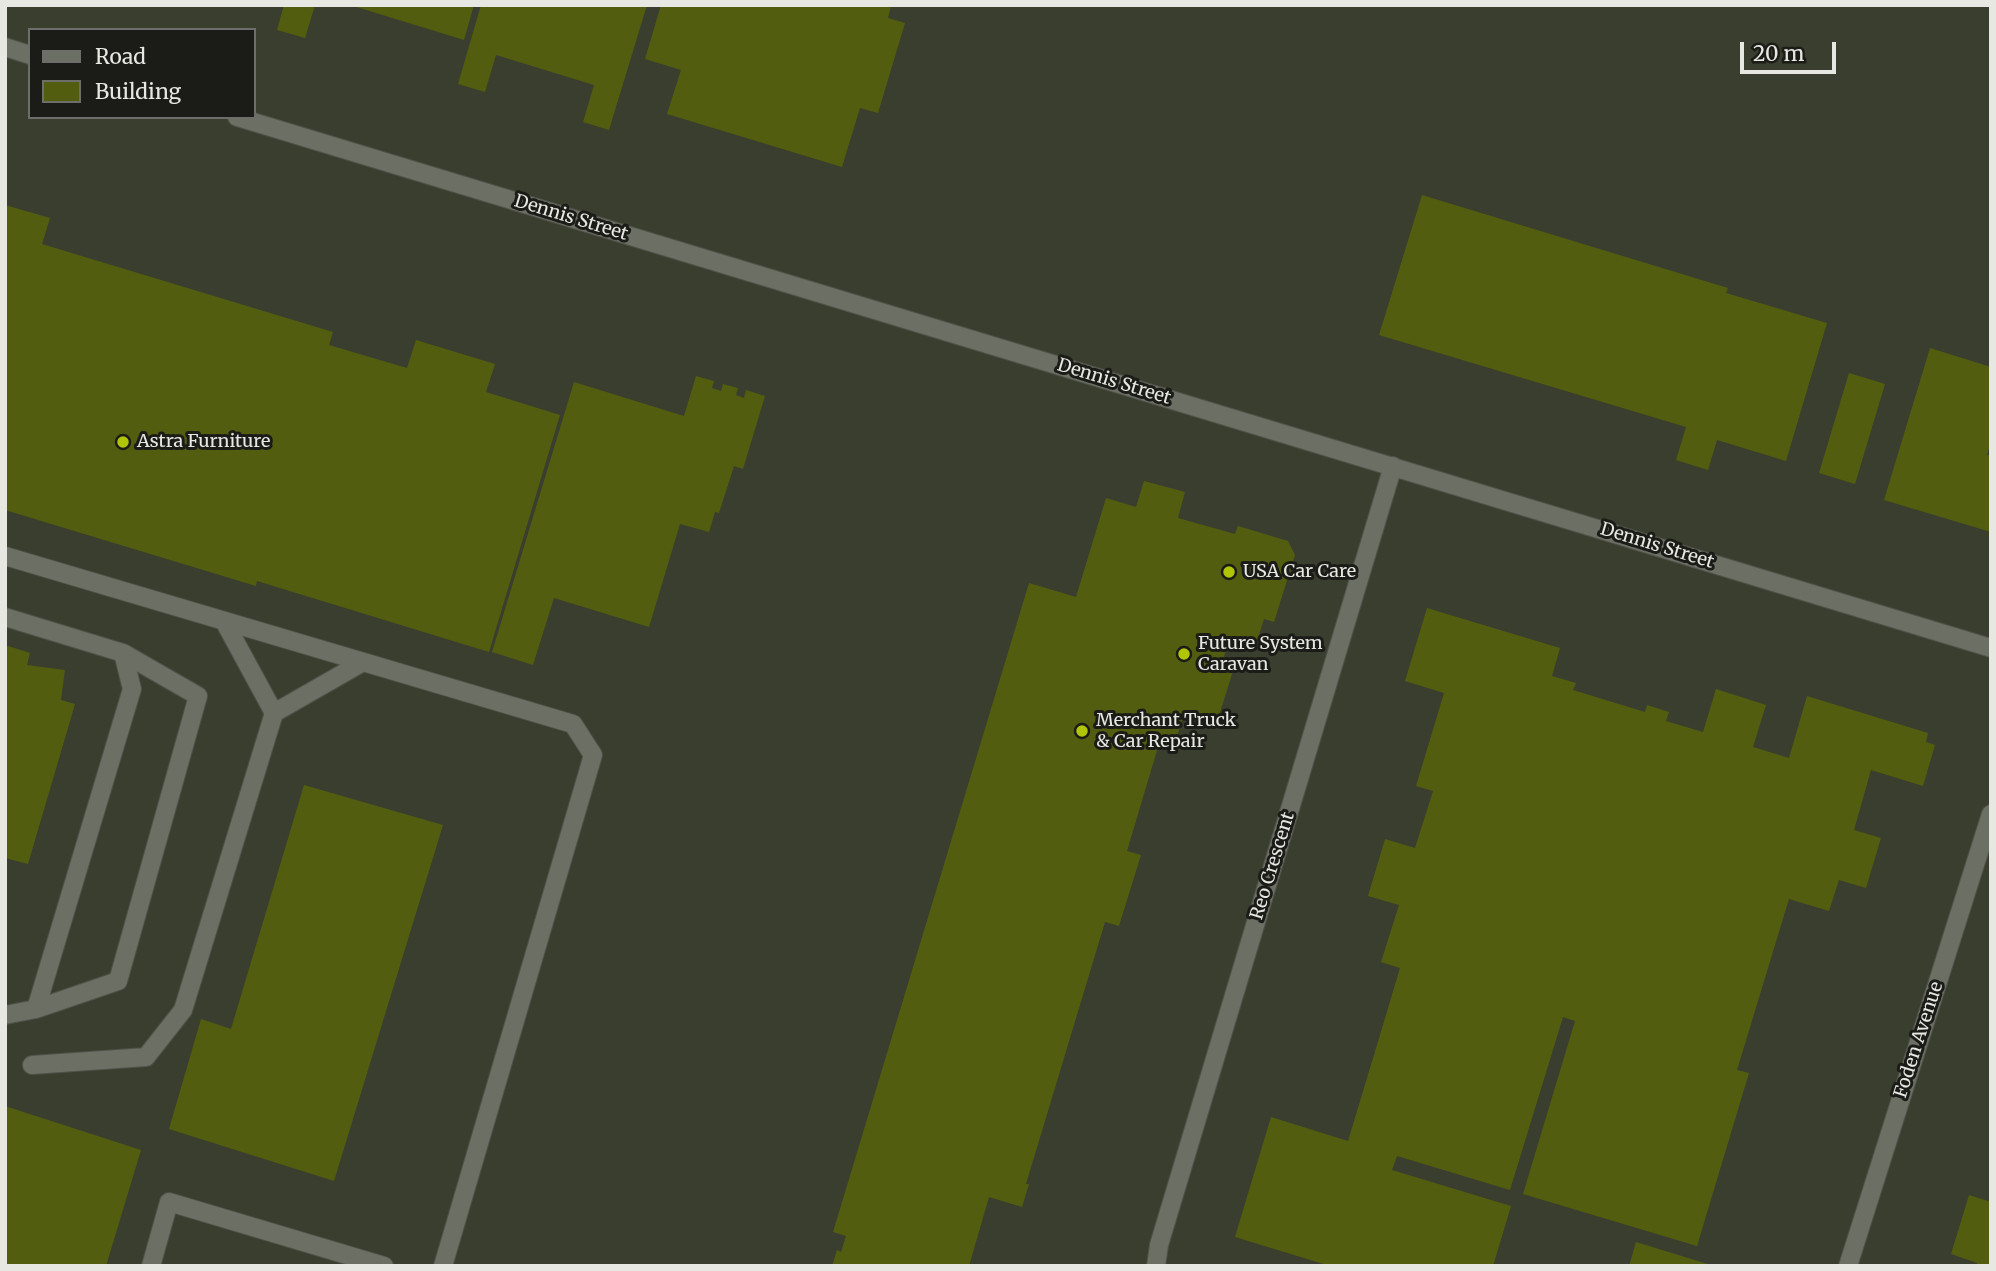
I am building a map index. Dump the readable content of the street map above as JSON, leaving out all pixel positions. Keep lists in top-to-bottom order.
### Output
{
  "streets": {
    "street": ["Dennis Street", "Reo Crescent", "Foden Avenue"]
  },
  "crossings": [
    ["Dennis Street", "Reo Crescent"]
  ],
  "places": [
    "Astra Furniture",
    "USA Car Care",
    "Future System Caravan",
    "Merchant Truck & Car Repair"
  ],
  "legend": ["Road", "Building"],
  "scale_bar": "20 m"
}
